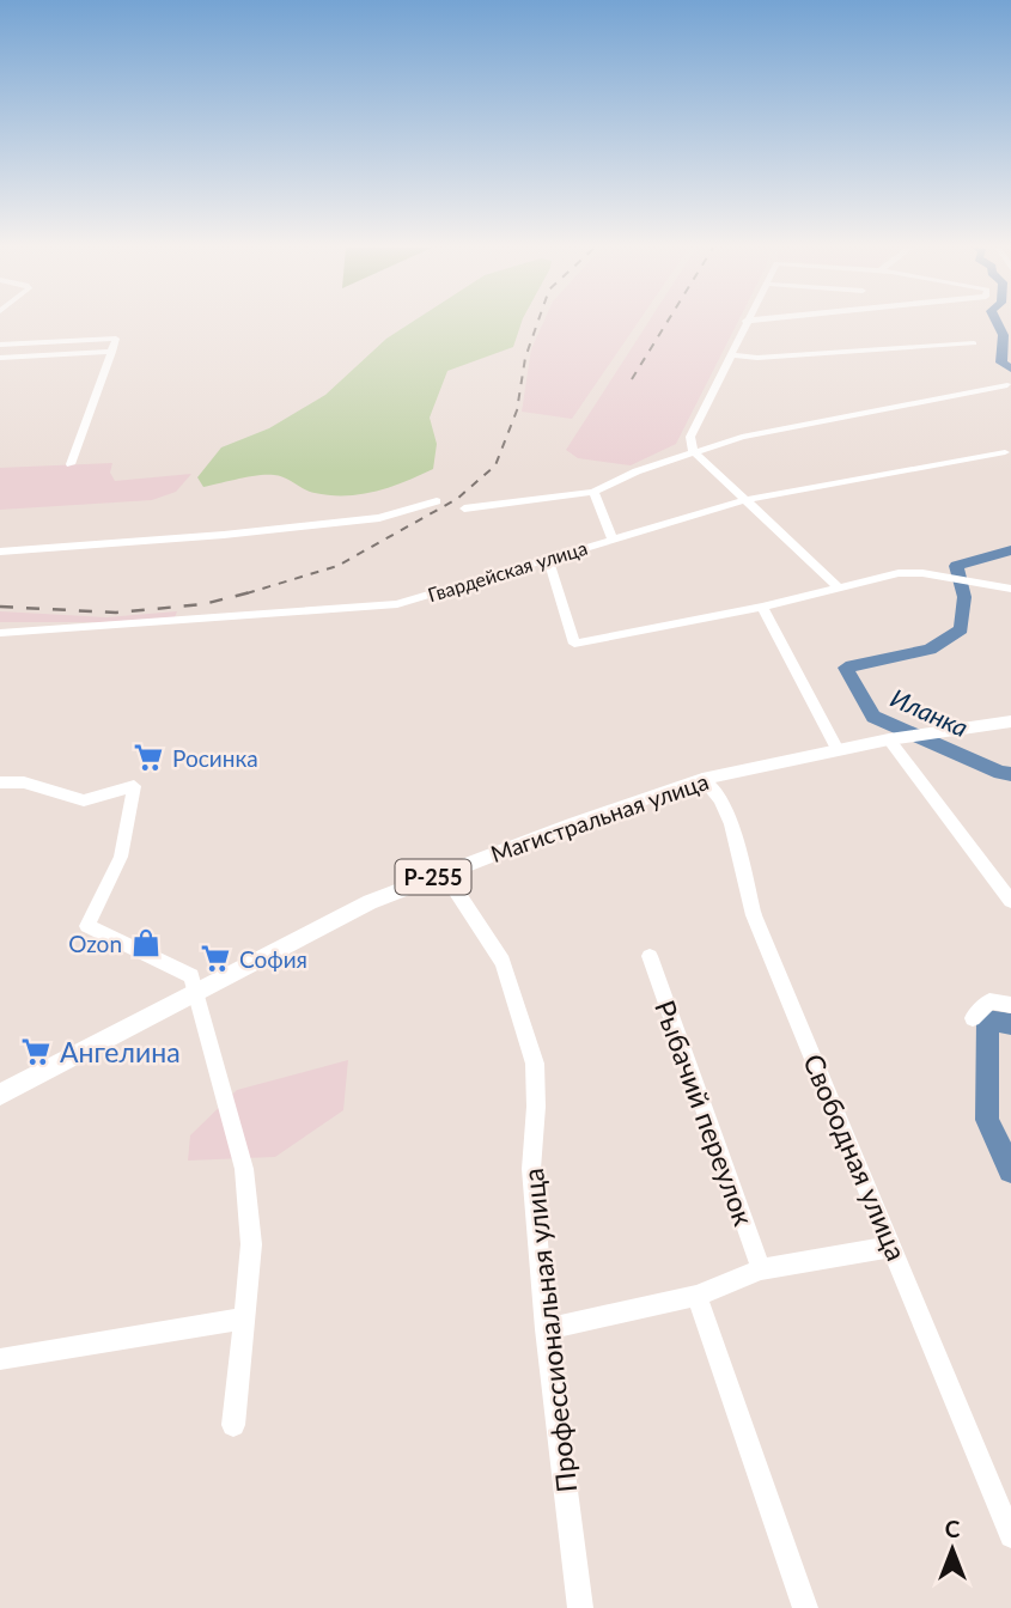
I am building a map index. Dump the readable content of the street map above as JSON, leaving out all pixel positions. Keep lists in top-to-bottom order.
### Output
{
  "streets": {
    "main road": ["Магистральная улица", "Р-255"],
    "street": [
      "Гвардейская улица",
      "Рыбачий переулок",
      "Свободная улица",
      "Профессиональная улица"
    ]
  },
  "crossings": [
    ["Магистральная улица", "Р-255"],
    ["Магистральная улица", "Свободная улица"],
    ["Магистральная улица", "Профессиональная улица"]
  ],
  "water": ["Иланка"],
  "places": {
    "supermarket": ["Росинка", "София", "Ангелина"],
    "shop": ["Ozon"]
  },
  "north": "top"
}
